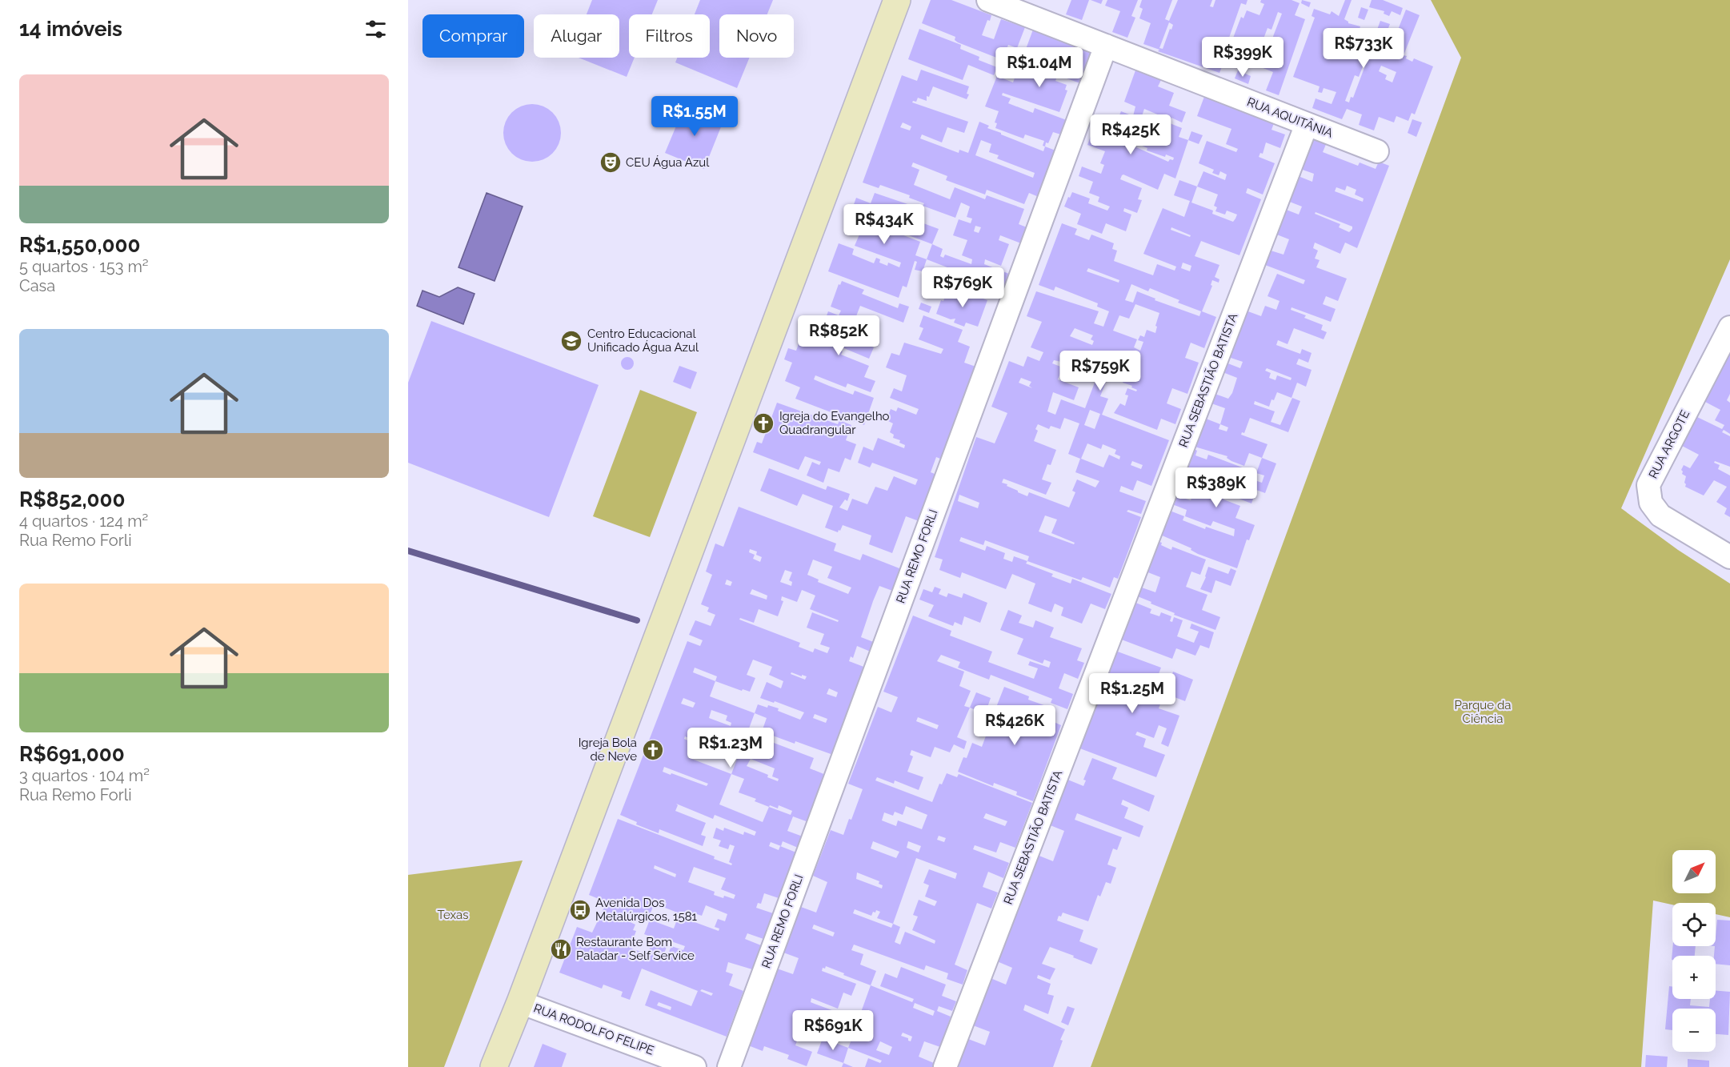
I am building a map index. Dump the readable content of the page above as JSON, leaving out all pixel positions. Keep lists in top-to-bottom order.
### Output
{
  "streets": {
    "street": [
      "RUA AQUITÂNIA",
      "RUA SEBASTIÃO BATISTA",
      "RUA ARGOTE",
      "RUA REMO FORLI",
      "RUA RODOLFO FELIPE"
    ]
  },
  "crossings": [
    ["RUA AQUITÂNIA", "RUA SEBASTIÃO BATISTA"],
    ["RUA AQUITÂNIA", "RUA REMO FORLI"]
  ],
  "parks": ["Parque da Ciência", "Texas"],
  "places": {
    "theatre": ["CEU Água Azul"],
    "school or university": ["Centro Educacional Unificado Água Azul"],
    "church": ["Igreja do Evangelho Quadrangular", "Igreja Bola de Neve"],
    "bus stop": ["Avenida Dos Metalúrgicos, 1581"],
    "restaurant": ["Restaurante Bom Paladar - Self Service"]
  },
  "north": "top right",
  "page": {
    "heading": "14 imóveis",
    "chip": [
      "Comprar",
      "Alugar",
      "Filtros",
      "Novo"
    ],
    "price": [
      "R$733K",
      "R$399K",
      "R$1.04M",
      "R$1.55M",
      "R$425K",
      "R$434K",
      "R$769K",
      "R$852K",
      "R$759K",
      "R$389K",
      "R$1.25M",
      "R$426K",
      "R$1.23M",
      "R$691K"
    ],
    "list": [
      {
        "name": "R$1,550,000",
        "note": "5 quartos · 153 m² · Casa"
      },
      {
        "name": "R$852,000",
        "note": "4 quartos · 124 m² · Rua Remo Forli"
      },
      {
        "name": "R$691,000",
        "note": "3 quartos · 104 m² · Rua Remo Forli"
      }
    ],
    "map_buttons": ["+", "−"]
  }
}
